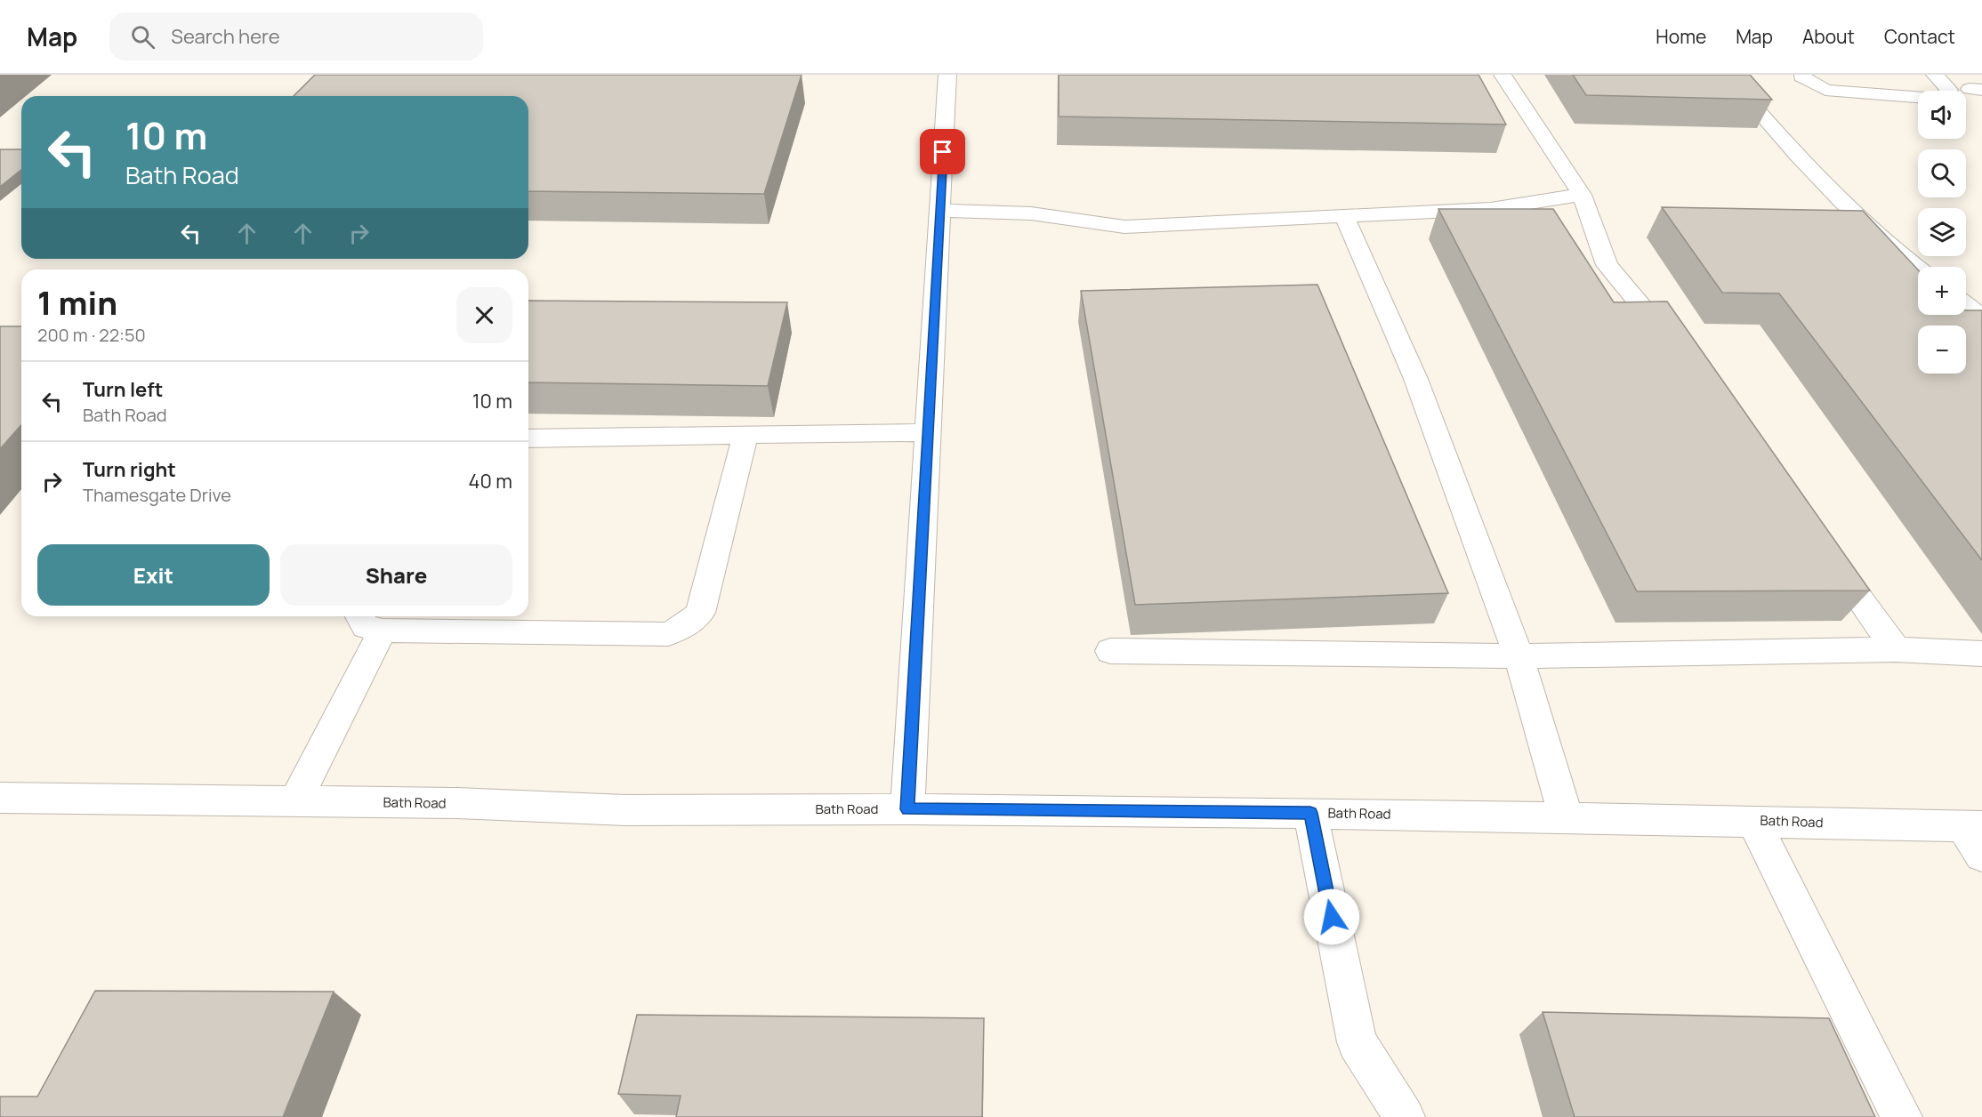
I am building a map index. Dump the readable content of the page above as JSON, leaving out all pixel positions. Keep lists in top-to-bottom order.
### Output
{
  "streets": {
    "street": ["Bath Road"]
  },
  "page": {
    "header": "Map",
    "search": "Search here",
    "nav": [
      "Home",
      "Map",
      "About",
      "Contact"
    ],
    "map_buttons": ["+", "−"],
    "turn": ["10 m", "Bath Road"],
    "heading": ["1 min", "200 m · 22:50"],
    "list": [
      {
        "name": "Turn left",
        "note": "Bath Road",
        "value": "10 m"
      },
      {
        "name": "Turn right",
        "note": "Thamesgate Drive",
        "value": "40 m"
      }
    ],
    "buttons": ["Exit", "Share"]
  }
}
